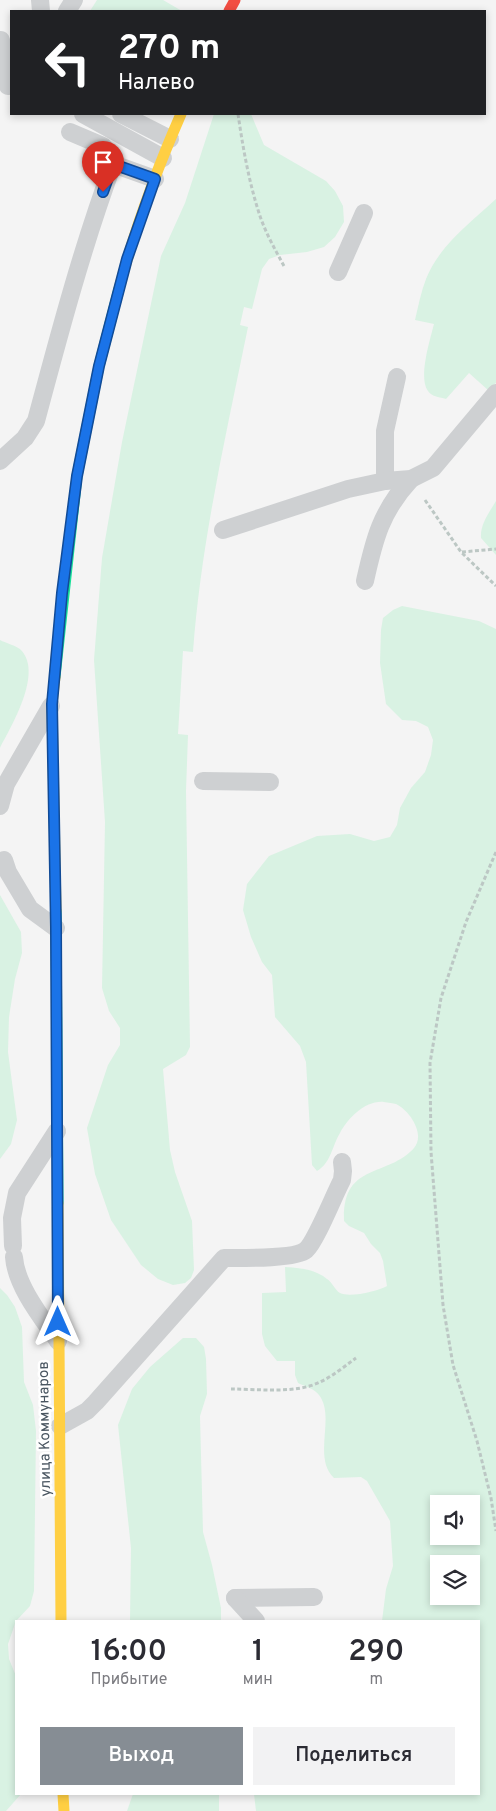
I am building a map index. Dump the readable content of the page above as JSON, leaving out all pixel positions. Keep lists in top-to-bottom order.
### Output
{
  "streets": {
    "main road": ["улица Коммунаров"]
  },
  "page": {
    "turn": ["270 m", "Налево"],
    "eta": [
      "16:00",
      "Прибытие",
      "1",
      "мин",
      "290",
      "m"
    ],
    "buttons": ["Выход", "Поделиться"]
  }
}
